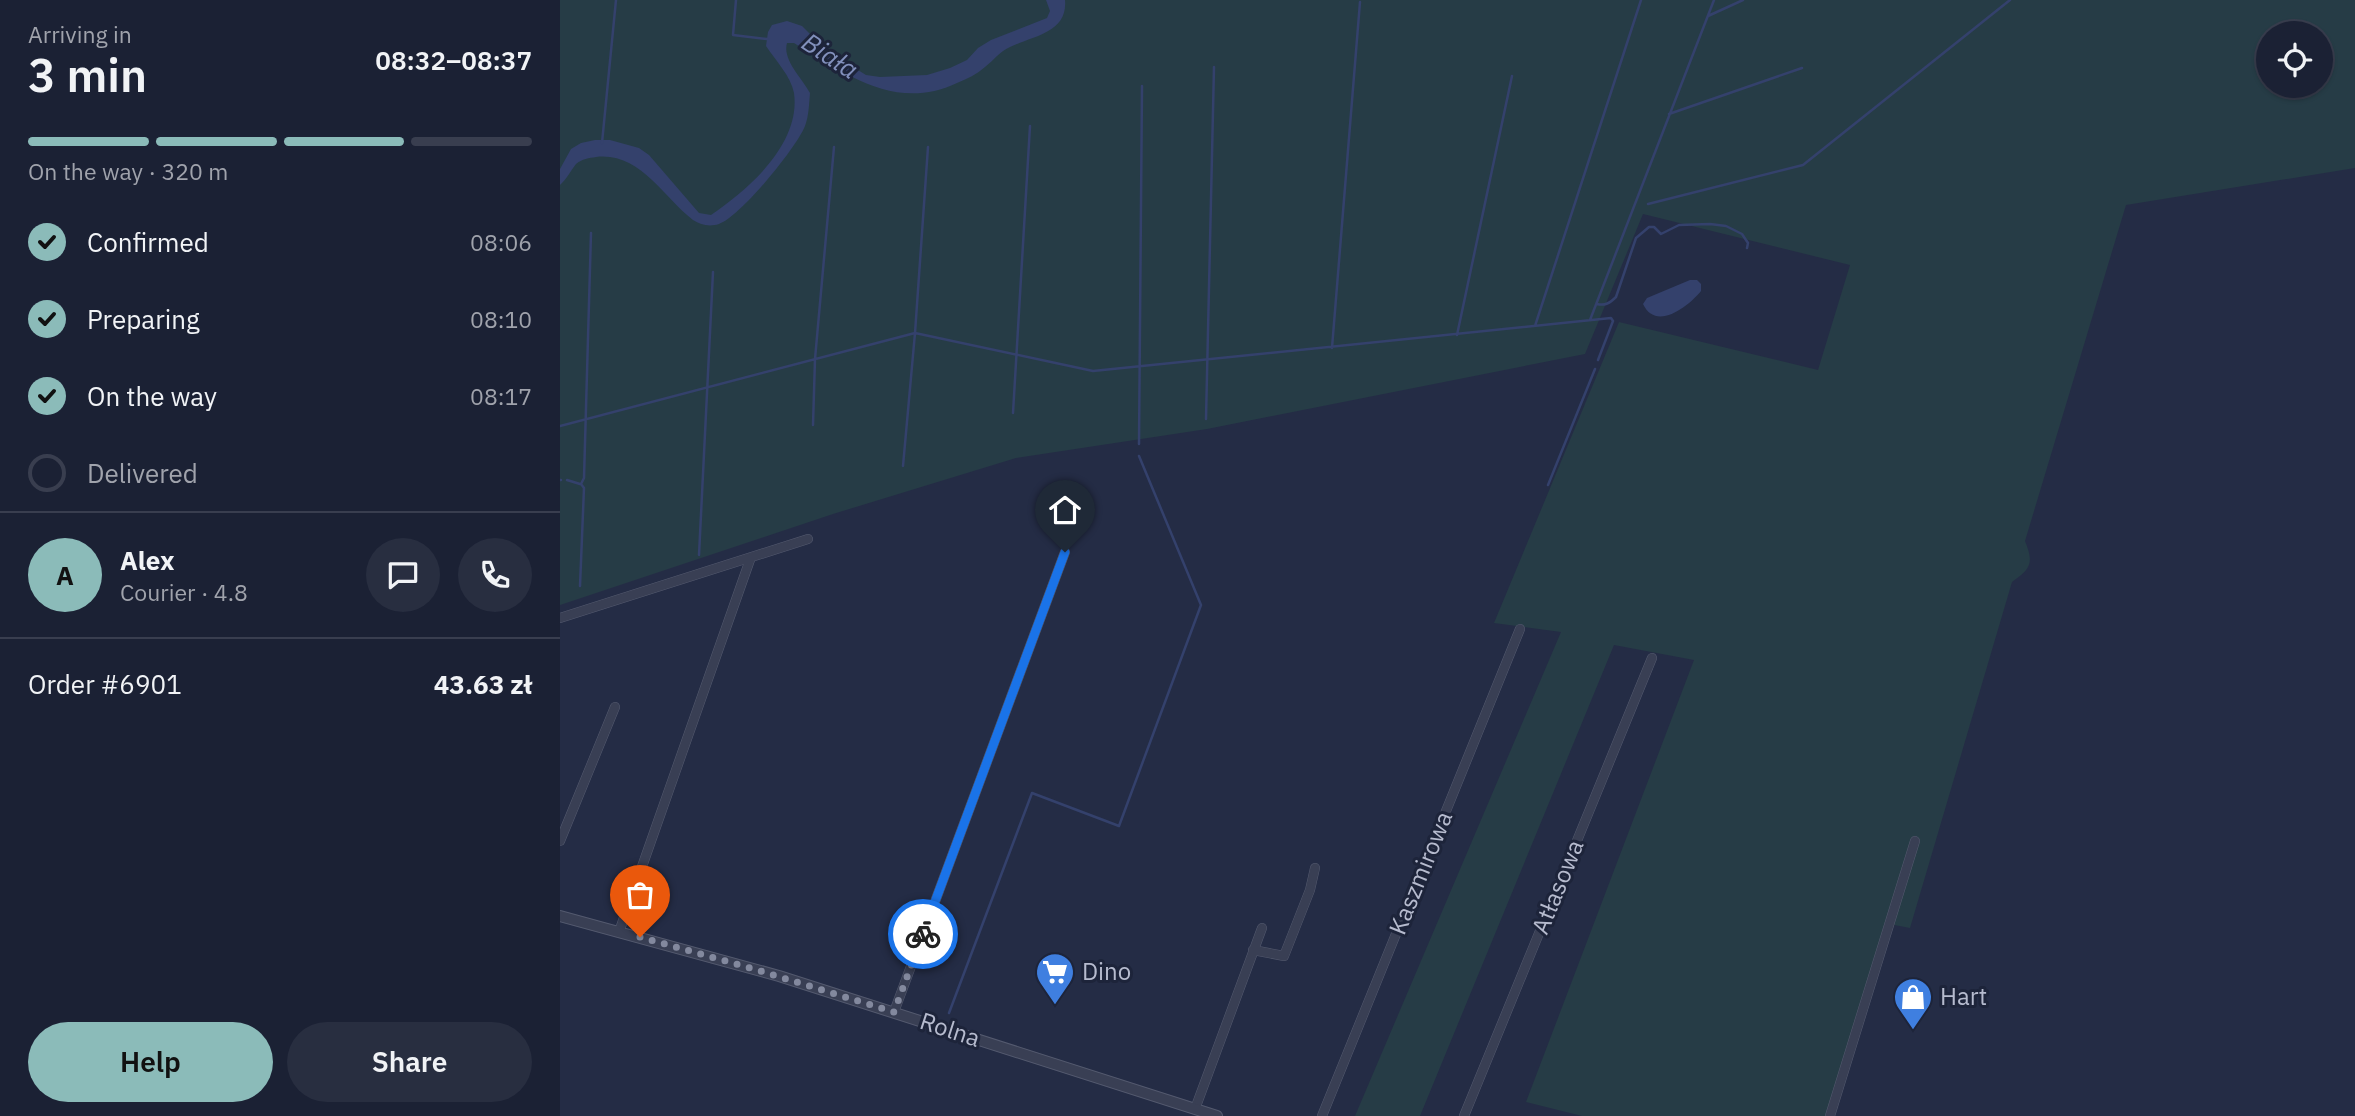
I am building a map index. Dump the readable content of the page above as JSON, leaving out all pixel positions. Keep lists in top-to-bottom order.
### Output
{
  "streets": {
    "street": ["Kaszmirowa", "Atłasowa", "Rolna"]
  },
  "water": ["Biała"],
  "places": {
    "supermarket": ["Dino"],
    "shop": ["Hart"]
  },
  "page": {
    "heading": ["3 min", "Arriving in", "08:32–08:37"],
    "panel": [
      "Alex",
      "Courier · 4.8",
      "Order #6901",
      "43.63 zł"
    ],
    "bar": "On the way · 320 m",
    "list": [
      ["Confirmed", "08:06"],
      ["Preparing", "08:10"],
      ["On the way", "08:17"],
      "Delivered"
    ],
    "round": "A",
    "buttons": ["Help", "Share"]
  }
}
